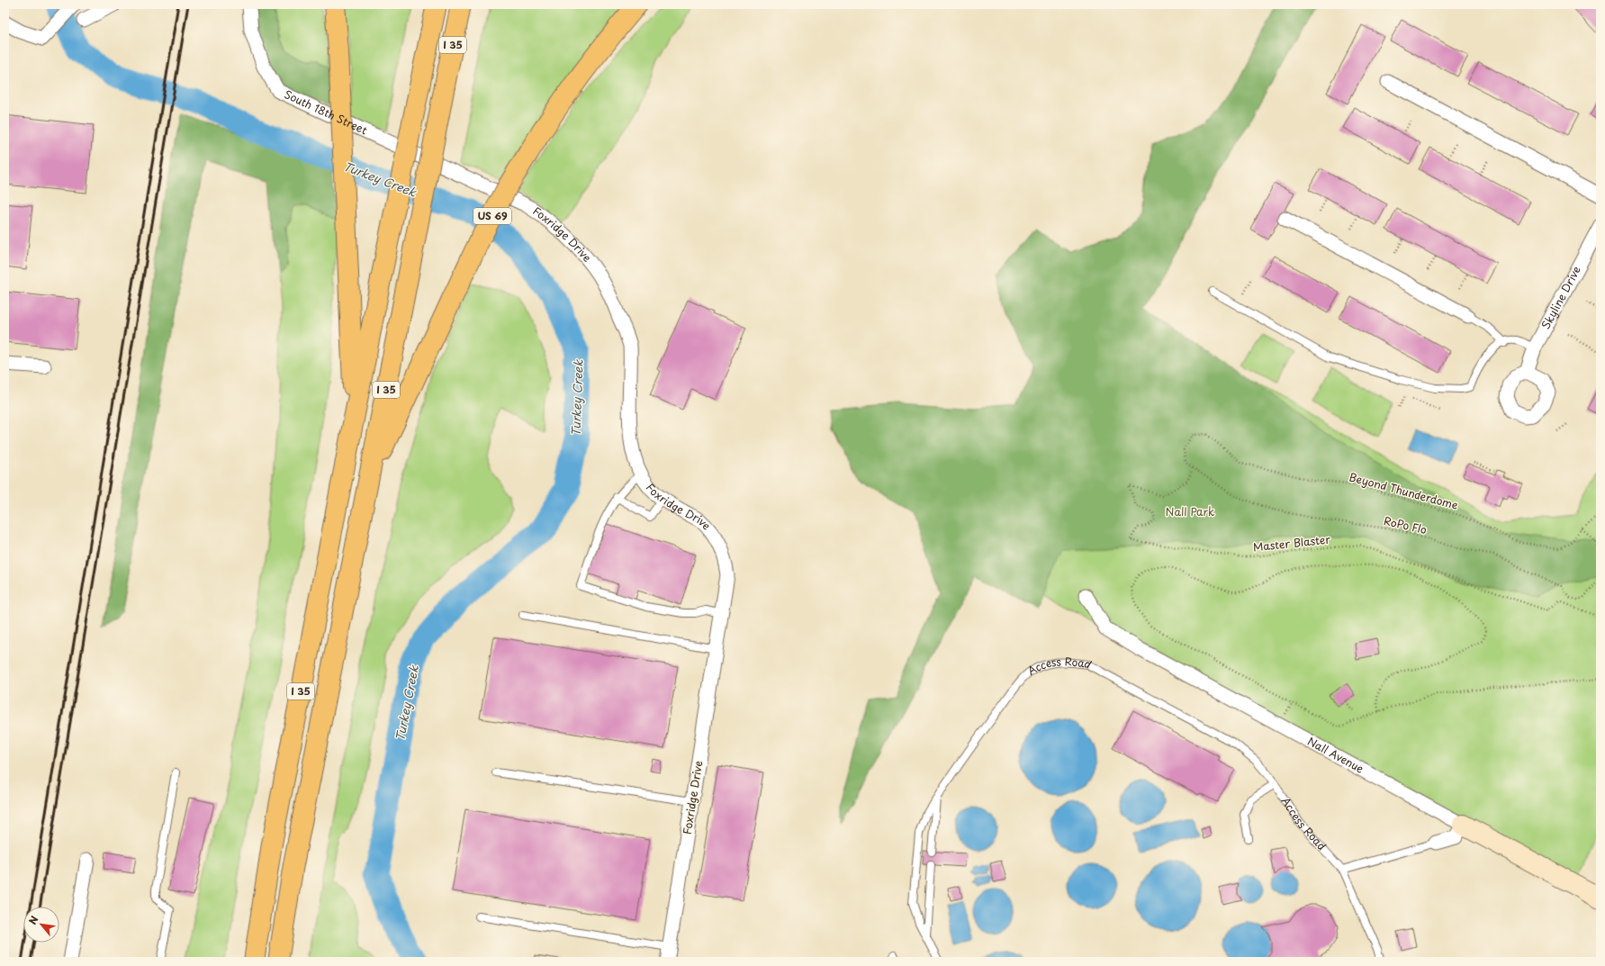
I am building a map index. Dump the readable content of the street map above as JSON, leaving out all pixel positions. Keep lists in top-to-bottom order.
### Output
{
  "streets": {
    "highway": ["I 35", "US 69"],
    "street": [
      "South 18th Street",
      "Foxridge Drive",
      "Skyline Drive",
      "Nall Avenue"
    ],
    "lane": ["Access Road"],
    "path": ["Beyond Thunderdome", "RoPo Flo", "Master Blaster"]
  },
  "crossings": [
    ["I 35", "US 69"],
    ["South 18th Street", "Foxridge Drive"],
    ["Beyond Thunderdome", "RoPo Flo"],
    ["Beyond Thunderdome", "Master Blaster"],
    ["RoPo Flo", "Master Blaster"]
  ],
  "water": ["Turkey Creek"],
  "parks": ["Nall Park"],
  "north": "top left"
}
